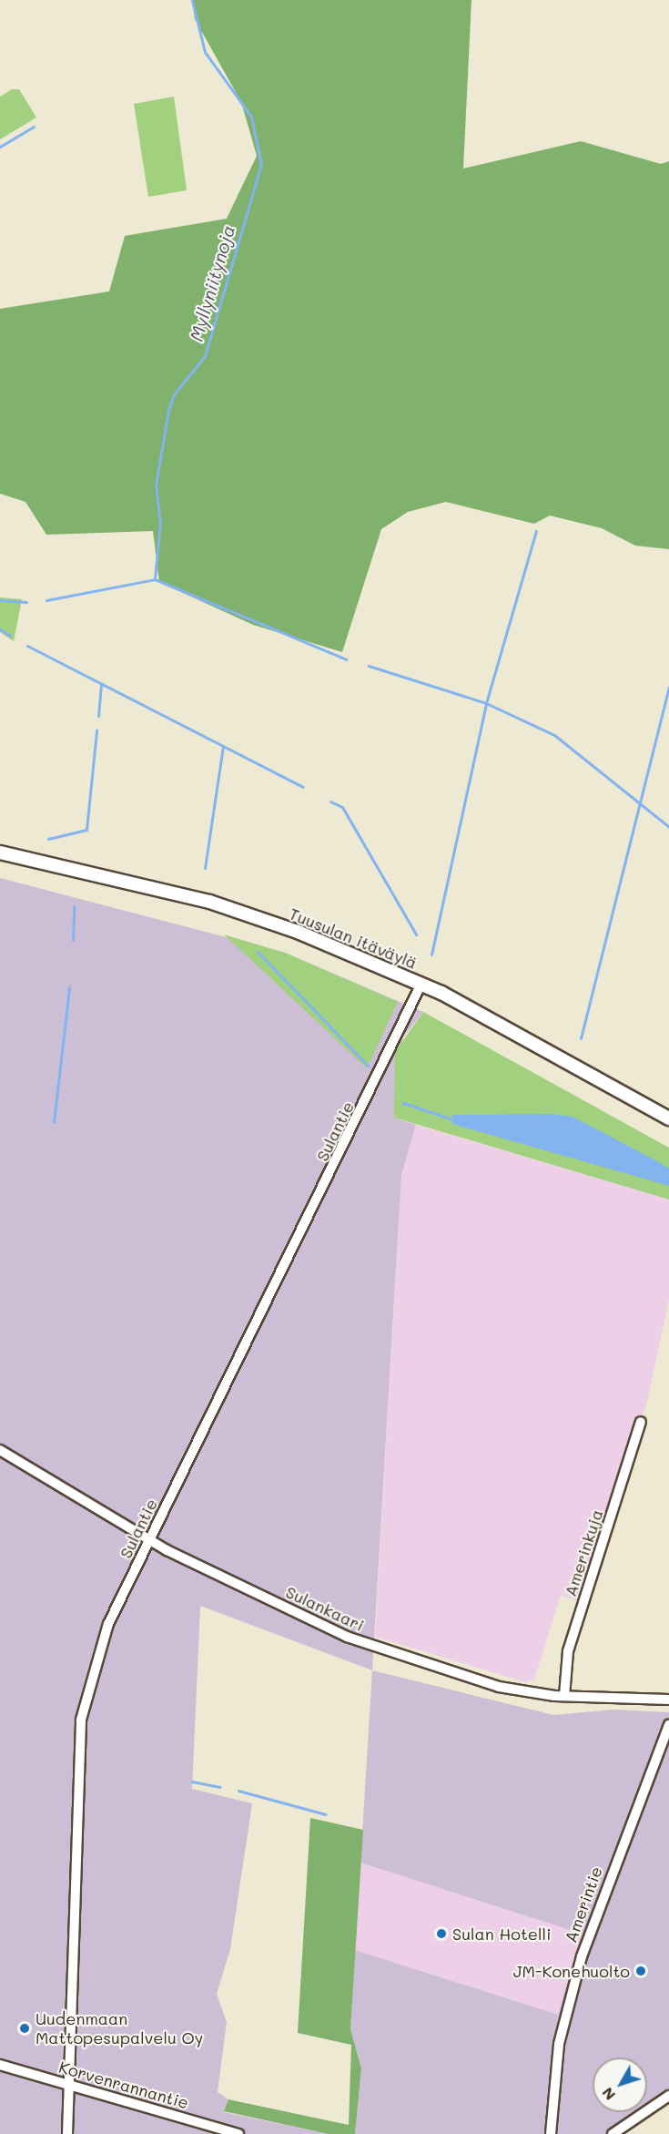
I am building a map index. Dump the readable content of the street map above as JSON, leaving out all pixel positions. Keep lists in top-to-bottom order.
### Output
{
  "streets": {
    "main road": ["Tuusulan itäväylä"],
    "street": [
      "Sulantie",
      "Amerinkuja",
      "Sulankaari",
      "Amerintie",
      "Korvenrannantie"
    ]
  },
  "crossings": [
    ["Tuusulan itäväylä", "Sulantie"],
    ["Sulantie", "Sulankaari"],
    ["Sulantie", "Korvenrannantie"],
    ["Amerinkuja", "Sulankaari"]
  ],
  "water": ["Myllyniitynoja"],
  "places": ["Sulan Hotelli", "JM-Konehuolto", "Uudenmaan Mattopesupalvelu Oy"],
  "north": "bottom left"
}
